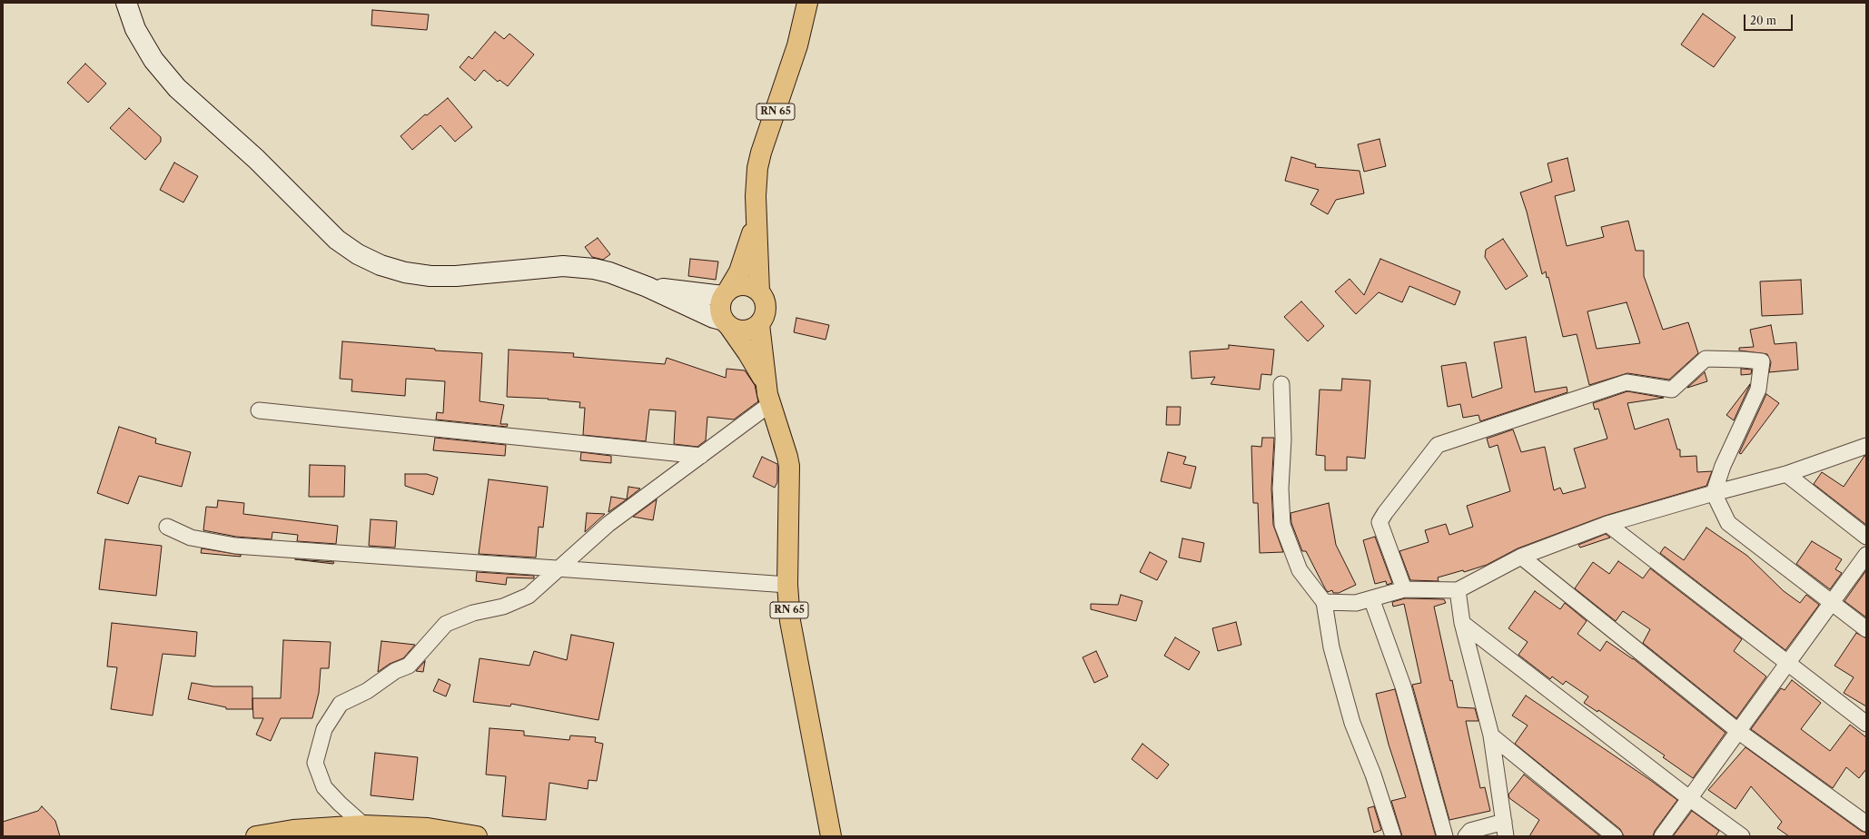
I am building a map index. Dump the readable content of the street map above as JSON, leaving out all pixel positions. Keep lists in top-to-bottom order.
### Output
{
  "streets": {
    "main road": ["RN 65"]
  },
  "scale_bar": "20 m"
}
